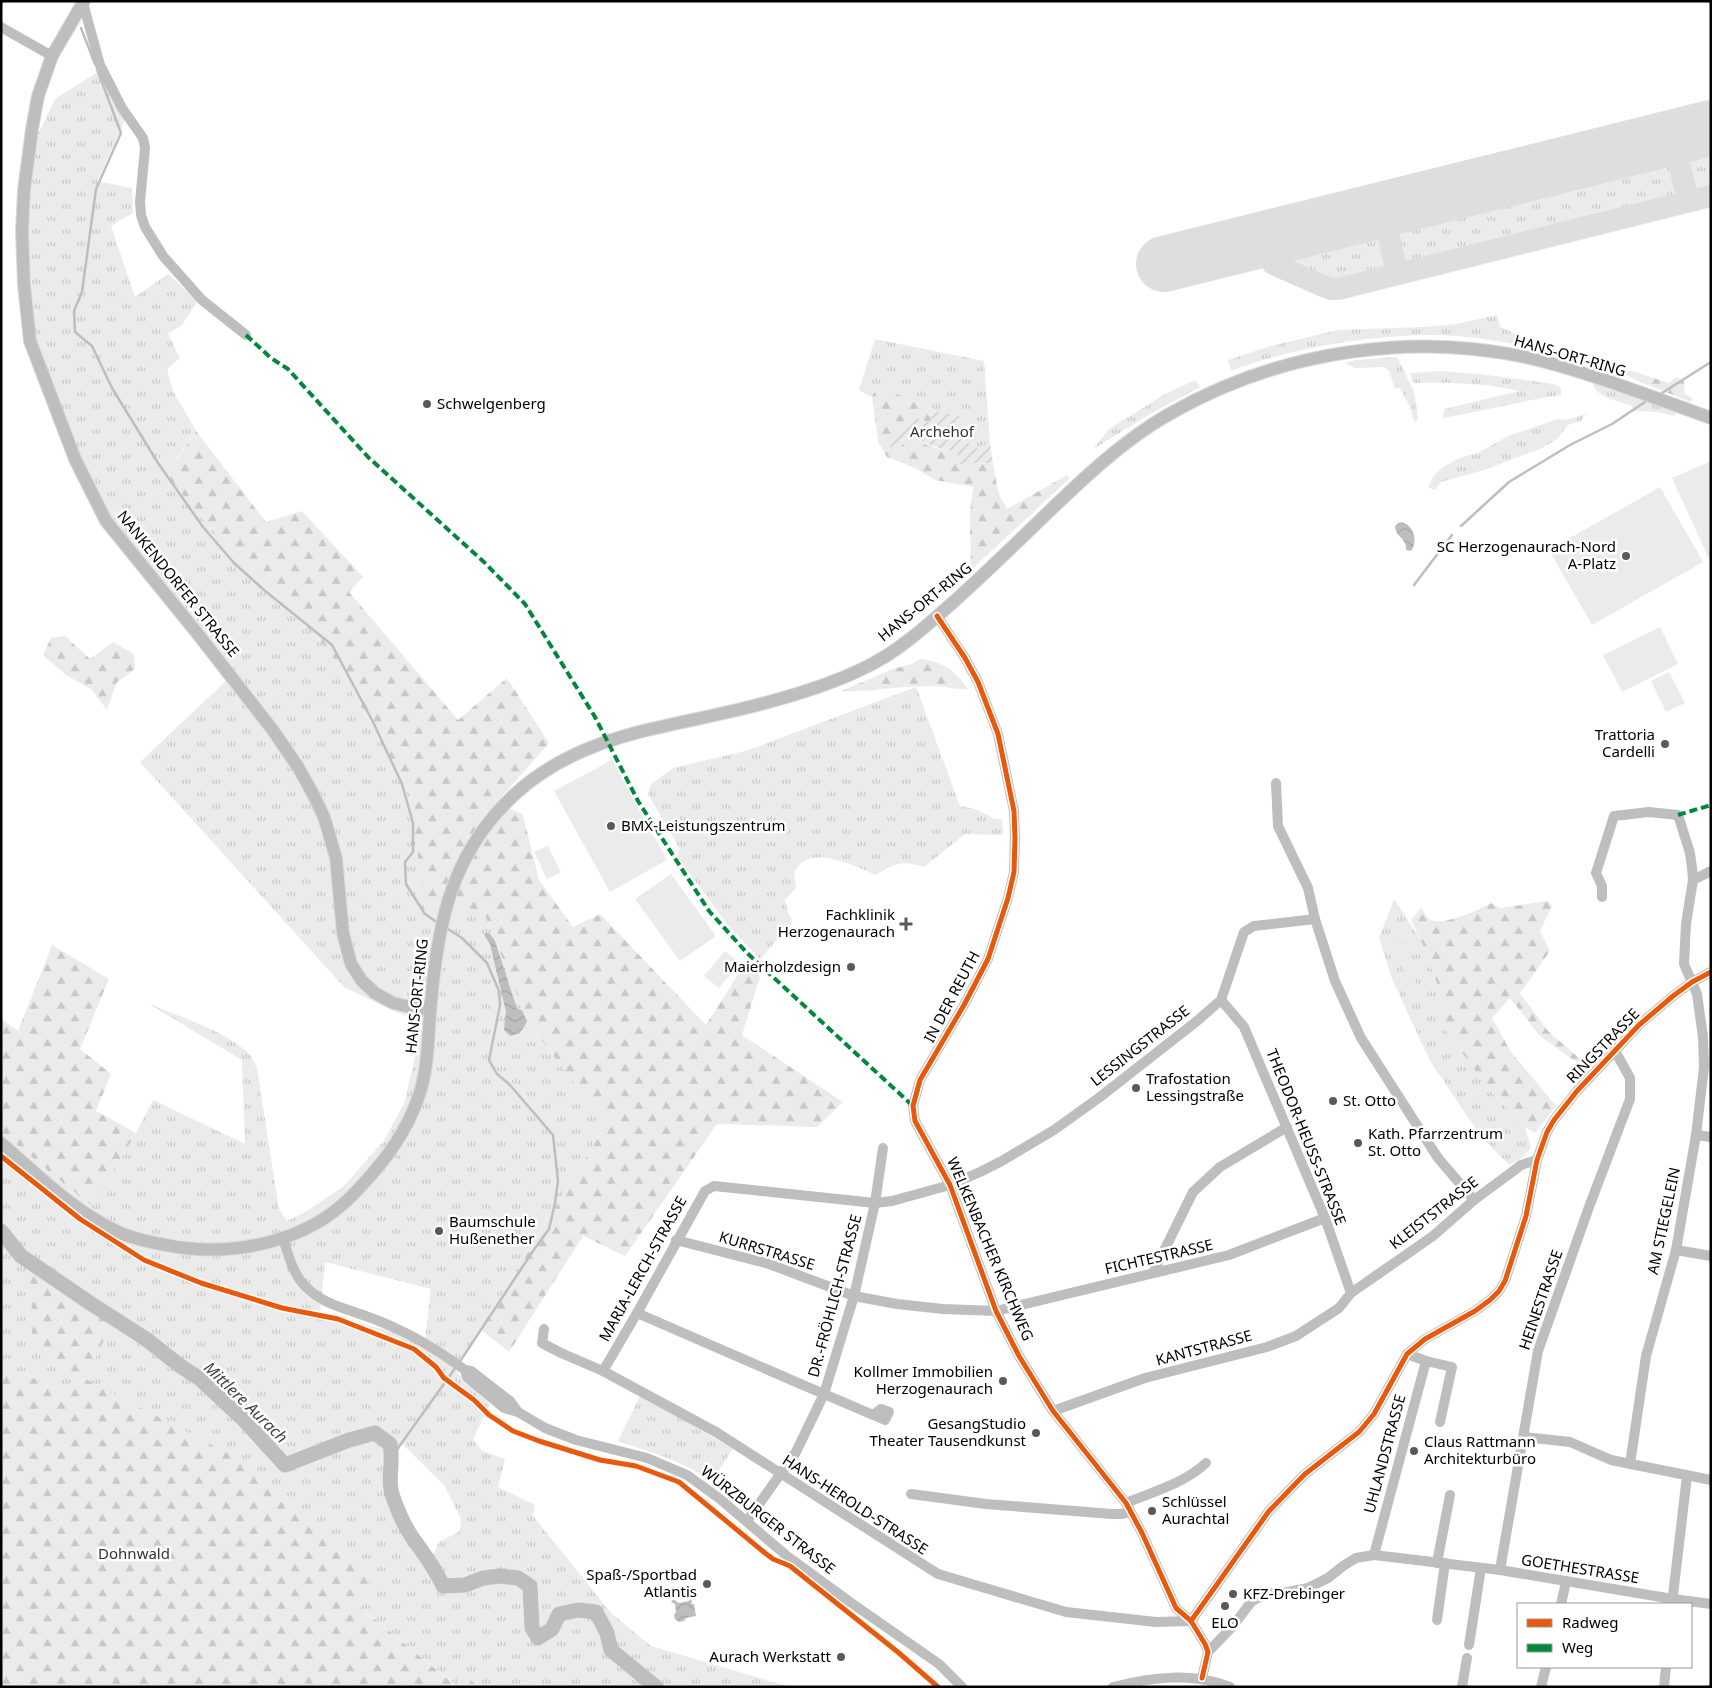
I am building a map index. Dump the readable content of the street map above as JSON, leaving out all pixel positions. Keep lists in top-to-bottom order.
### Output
{
  "streets": {
    "main road": ["HANS-ORT-RING", "NANKENDORFER STRASSE"],
    "street": [
      "IN DER REUTH",
      "LESSINGSTRASSE",
      "RINGSTRASSE",
      "THEODOR-HEUSS-STRASSE",
      "KLEISTSTRASSE",
      "AM STIEGELEIN",
      "WELKENBACHER KIRCHWEG",
      "KURRSTRASSE",
      "FICHTESTRASSE",
      "MARIA-LERCH-STRASSE",
      "DR.-FRÖHLICH-STRASSE",
      "HEINESTRASSE",
      "KANTSTRASSE",
      "UHLANDSTRASSE",
      "HANS-HEROLD-STRASSE",
      "WÜRZBURGER STRASSE",
      "GOETHESTRASSE"
    ]
  },
  "crossings": [
    ["HANS-ORT-RING", "NANKENDORFER STRASSE"],
    ["HANS-ORT-RING", "IN DER REUTH"],
    ["HANS-ORT-RING", "WÜRZBURGER STRASSE"],
    ["IN DER REUTH", "WELKENBACHER KIRCHWEG"],
    ["LESSINGSTRASSE", "THEODOR-HEUSS-STRASSE"],
    ["LESSINGSTRASSE", "WELKENBACHER KIRCHWEG"],
    ["LESSINGSTRASSE", "MARIA-LERCH-STRASSE"],
    ["LESSINGSTRASSE", "DR.-FRÖHLICH-STRASSE"],
    ["RINGSTRASSE", "KLEISTSTRASSE"],
    ["RINGSTRASSE", "AM STIEGELEIN"],
    ["RINGSTRASSE", "HEINESTRASSE"],
    ["THEODOR-HEUSS-STRASSE", "KLEISTSTRASSE"],
    ["THEODOR-HEUSS-STRASSE", "FICHTESTRASSE"],
    ["THEODOR-HEUSS-STRASSE", "KANTSTRASSE"],
    ["KLEISTSTRASSE", "KANTSTRASSE"],
    ["WELKENBACHER KIRCHWEG", "KURRSTRASSE"],
    ["WELKENBACHER KIRCHWEG", "FICHTESTRASSE"],
    ["WELKENBACHER KIRCHWEG", "KANTSTRASSE"],
    ["WELKENBACHER KIRCHWEG", "HANS-HEROLD-STRASSE"],
    ["WELKENBACHER KIRCHWEG", "GOETHESTRASSE"],
    ["KURRSTRASSE", "FICHTESTRASSE"],
    ["KURRSTRASSE", "MARIA-LERCH-STRASSE"],
    ["KURRSTRASSE", "DR.-FRÖHLICH-STRASSE"],
    ["MARIA-LERCH-STRASSE", "HANS-HEROLD-STRASSE"],
    ["DR.-FRÖHLICH-STRASSE", "HANS-HEROLD-STRASSE"],
    ["DR.-FRÖHLICH-STRASSE", "WÜRZBURGER STRASSE"],
    ["HEINESTRASSE", "GOETHESTRASSE"],
    ["UHLANDSTRASSE", "GOETHESTRASSE"]
  ],
  "water": ["Mittlere Aurach"],
  "parks": ["Archehof", "Dohnwald"],
  "places": {
    "other": [
      "Schwelgenberg",
      "SC Herzogenaurach-Nord A-Platz",
      "Trattoria Cardelli",
      "BMX-Leistungszentrum",
      "Maierholzdesign",
      "Trafostation Lessingstraße",
      "St. Otto",
      "Kath. Pfarrzentrum St. Otto",
      "Baumschule Hußenether",
      "Kollmer Immobilien Herzogenaurach",
      "GesangStudio Theater Tausendkunst",
      "Claus Rattmann Architekturbüro",
      "Schlüssel Aurachtal",
      "Spaß-/Sportbad Atlantis",
      "KFZ-Drebinger",
      "ELO",
      "Aurach Werkstatt"
    ],
    "health": ["Fachklinik Herzogenaurach"]
  },
  "legend": ["Radweg", "Weg"]
}
